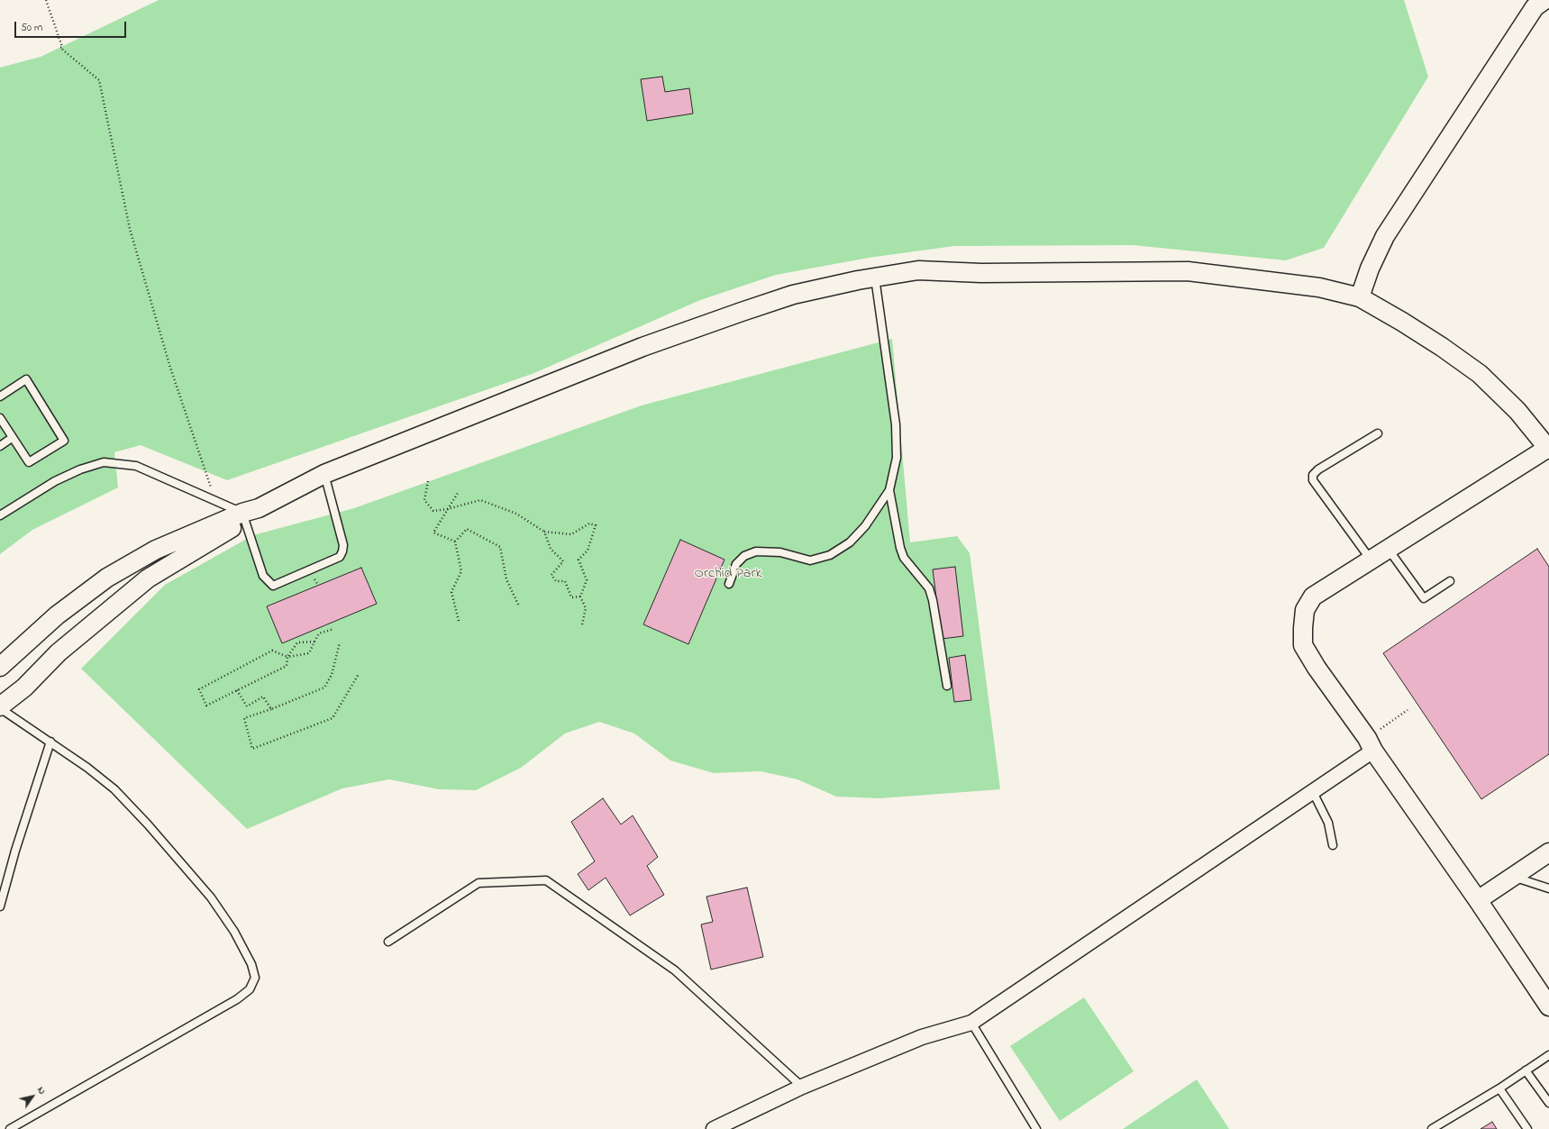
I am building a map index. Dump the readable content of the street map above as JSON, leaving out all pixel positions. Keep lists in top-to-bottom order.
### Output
{
  "parks": ["Orchid Park"],
  "scale_bar": "50 m",
  "north": "top right"
}
